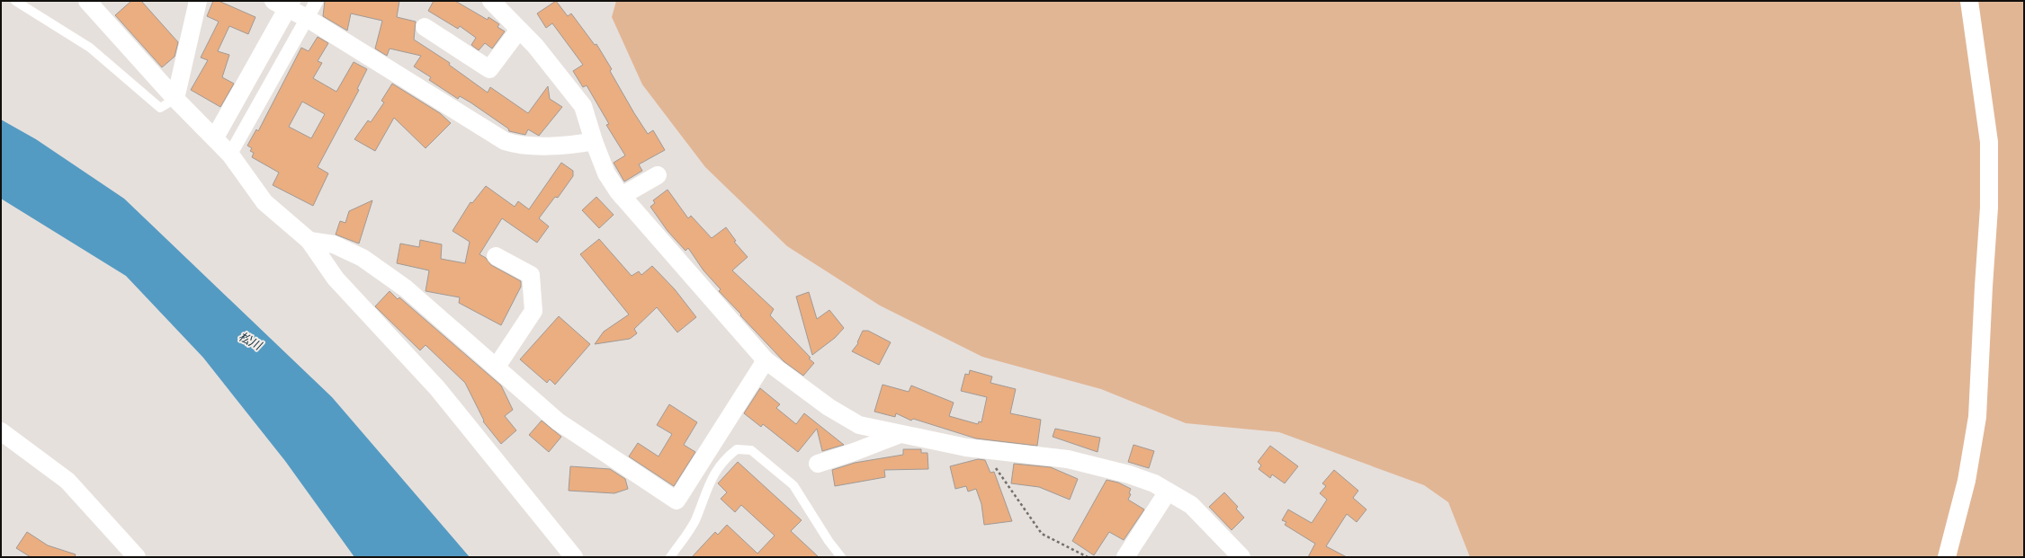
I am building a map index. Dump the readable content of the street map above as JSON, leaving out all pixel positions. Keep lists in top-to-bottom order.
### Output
{
  "water": ["松川"]
}
